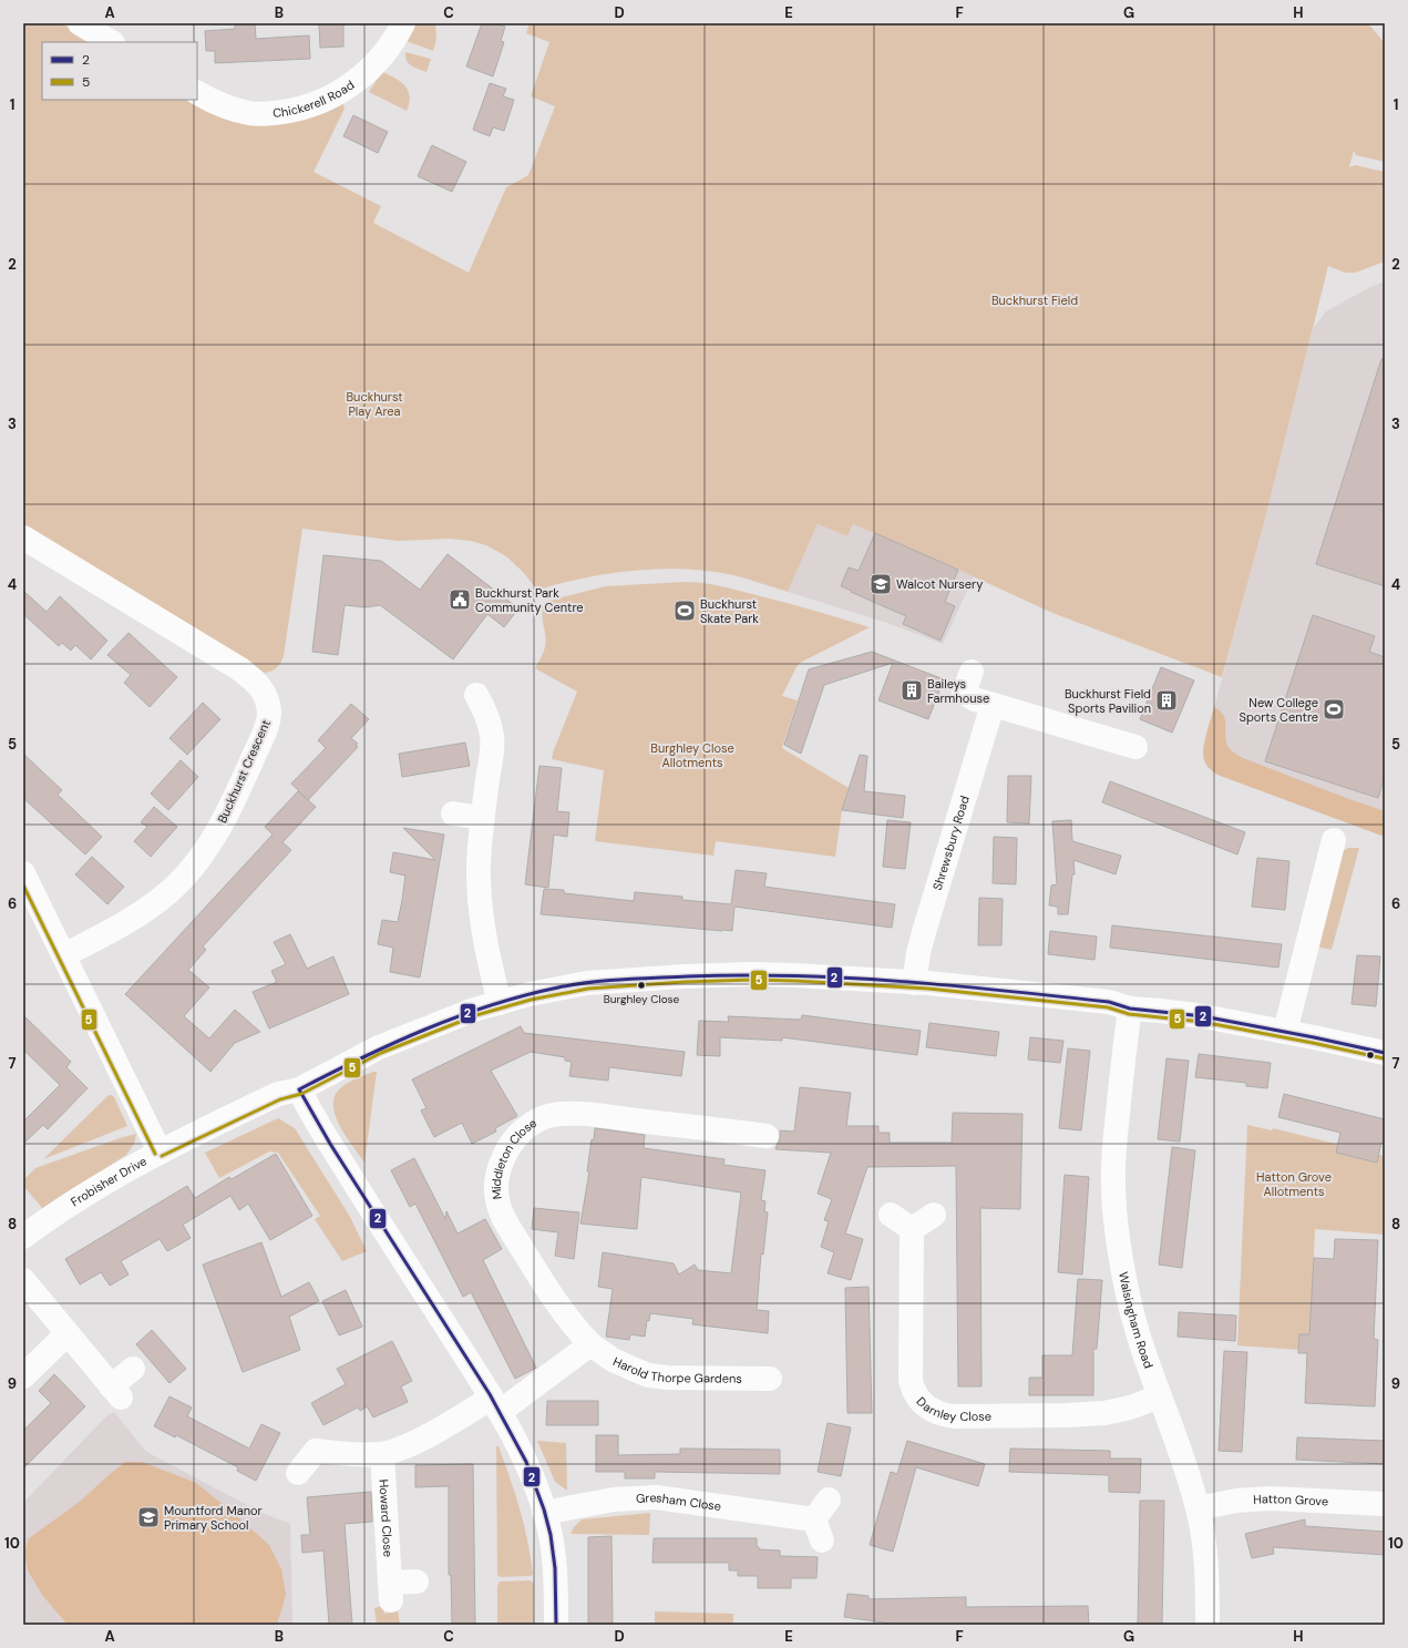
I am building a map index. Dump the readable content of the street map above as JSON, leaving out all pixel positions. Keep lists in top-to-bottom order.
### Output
{
  "streets": {
    "street": [
      "Chickerell Road",
      "Buckhurst Crescent",
      "Shrewsbury Road",
      "Middleton Close",
      "Frobisher Drive",
      "Walsingham Road",
      "Harold Thorpe Gardens",
      "Darnley Close",
      "Hatton Grove",
      "Gresham Close",
      "Howard Close"
    ]
  },
  "crossings": [
    ["Shrewsbury Road", "Frobisher Drive"],
    ["Middleton Close", "Harold Thorpe Gardens"],
    ["Frobisher Drive", "Walsingham Road"],
    ["Walsingham Road", "Darnley Close"],
    ["Walsingham Road", "Hatton Grove"]
  ],
  "parks": [
    "Buckhurst Field",
    "Buckhurst Play Area",
    "Burghley Close Allotments",
    "Hatton Grove Allotments"
  ],
  "places": {
    "school or university": ["Walcot Nursery", "Mountford Manor Primary School"],
    "public building": ["Buckhurst Park Community Centre"],
    "sports": ["Buckhurst Skate Park", "New College Sports Centre"],
    "building": ["Baileys Farmhouse", "Buckhurst Field Sports Pavilion"],
    "other": ["Burghley Close"]
  },
  "lines": ["transit line 5", "transit line 2"],
  "legend": ["2", "5"],
  "grid": {
    "columns": [
      "A",
      "B",
      "C",
      "D",
      "E",
      "F",
      "G",
      "H"
    ],
    "rows": [
      "1",
      "2",
      "3",
      "4",
      "5",
      "6",
      "7",
      "8",
      "9",
      "10"
    ]
  }
}
